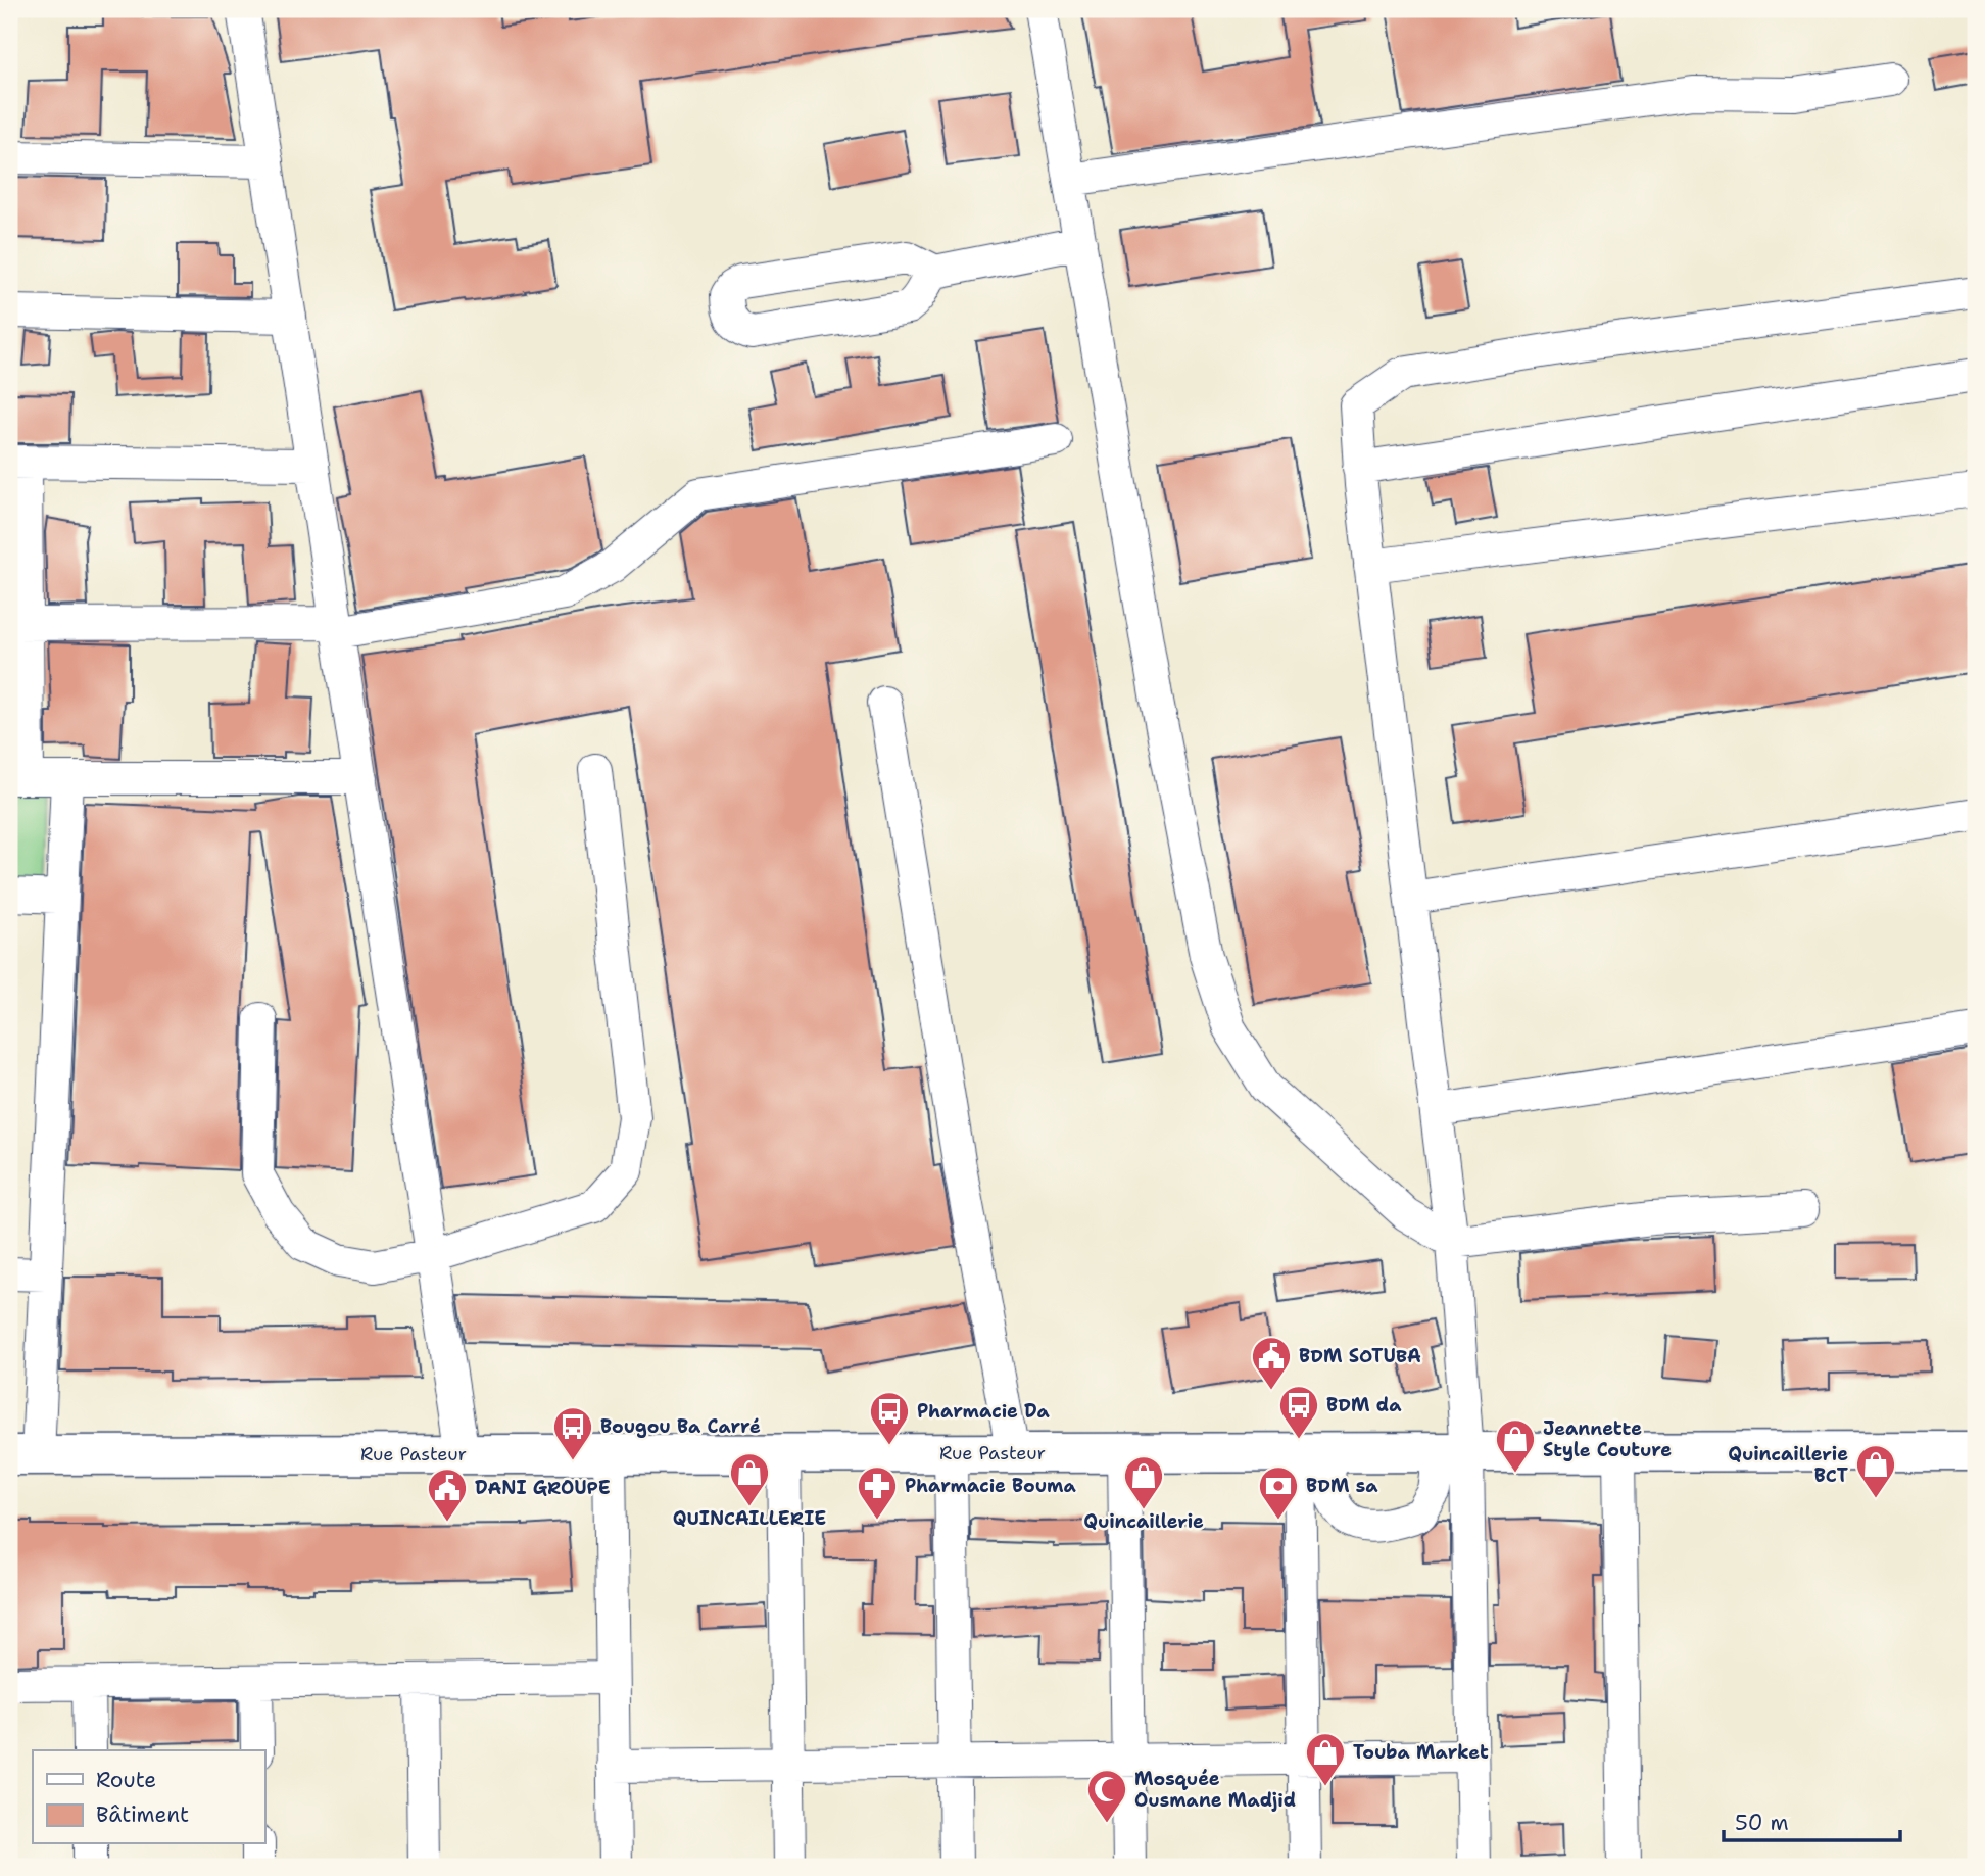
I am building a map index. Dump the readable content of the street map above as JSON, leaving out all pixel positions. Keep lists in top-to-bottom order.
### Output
{
  "streets": {
    "main road": ["Rue Pasteur"]
  },
  "places": {
    "public building": ["BDM SOTUBA", "DANI GROUPE"],
    "bus stop": ["BDM da", "Pharmacie Da", "Bougou Ba Carré"],
    "shop": [
      "Jeannette Style Couture",
      "Quincaillerie BCT",
      "QUINCAILLERIE",
      "Quincaillerie",
      "Touba Market"
    ],
    "pharmacy": ["Pharmacie Bouma"],
    "bank": ["BDM sa"],
    "mosque": ["Mosquée Ousmane Madjid"]
  },
  "legend": ["Route", "Bâtiment"],
  "scale_bar": "50 m"
}
